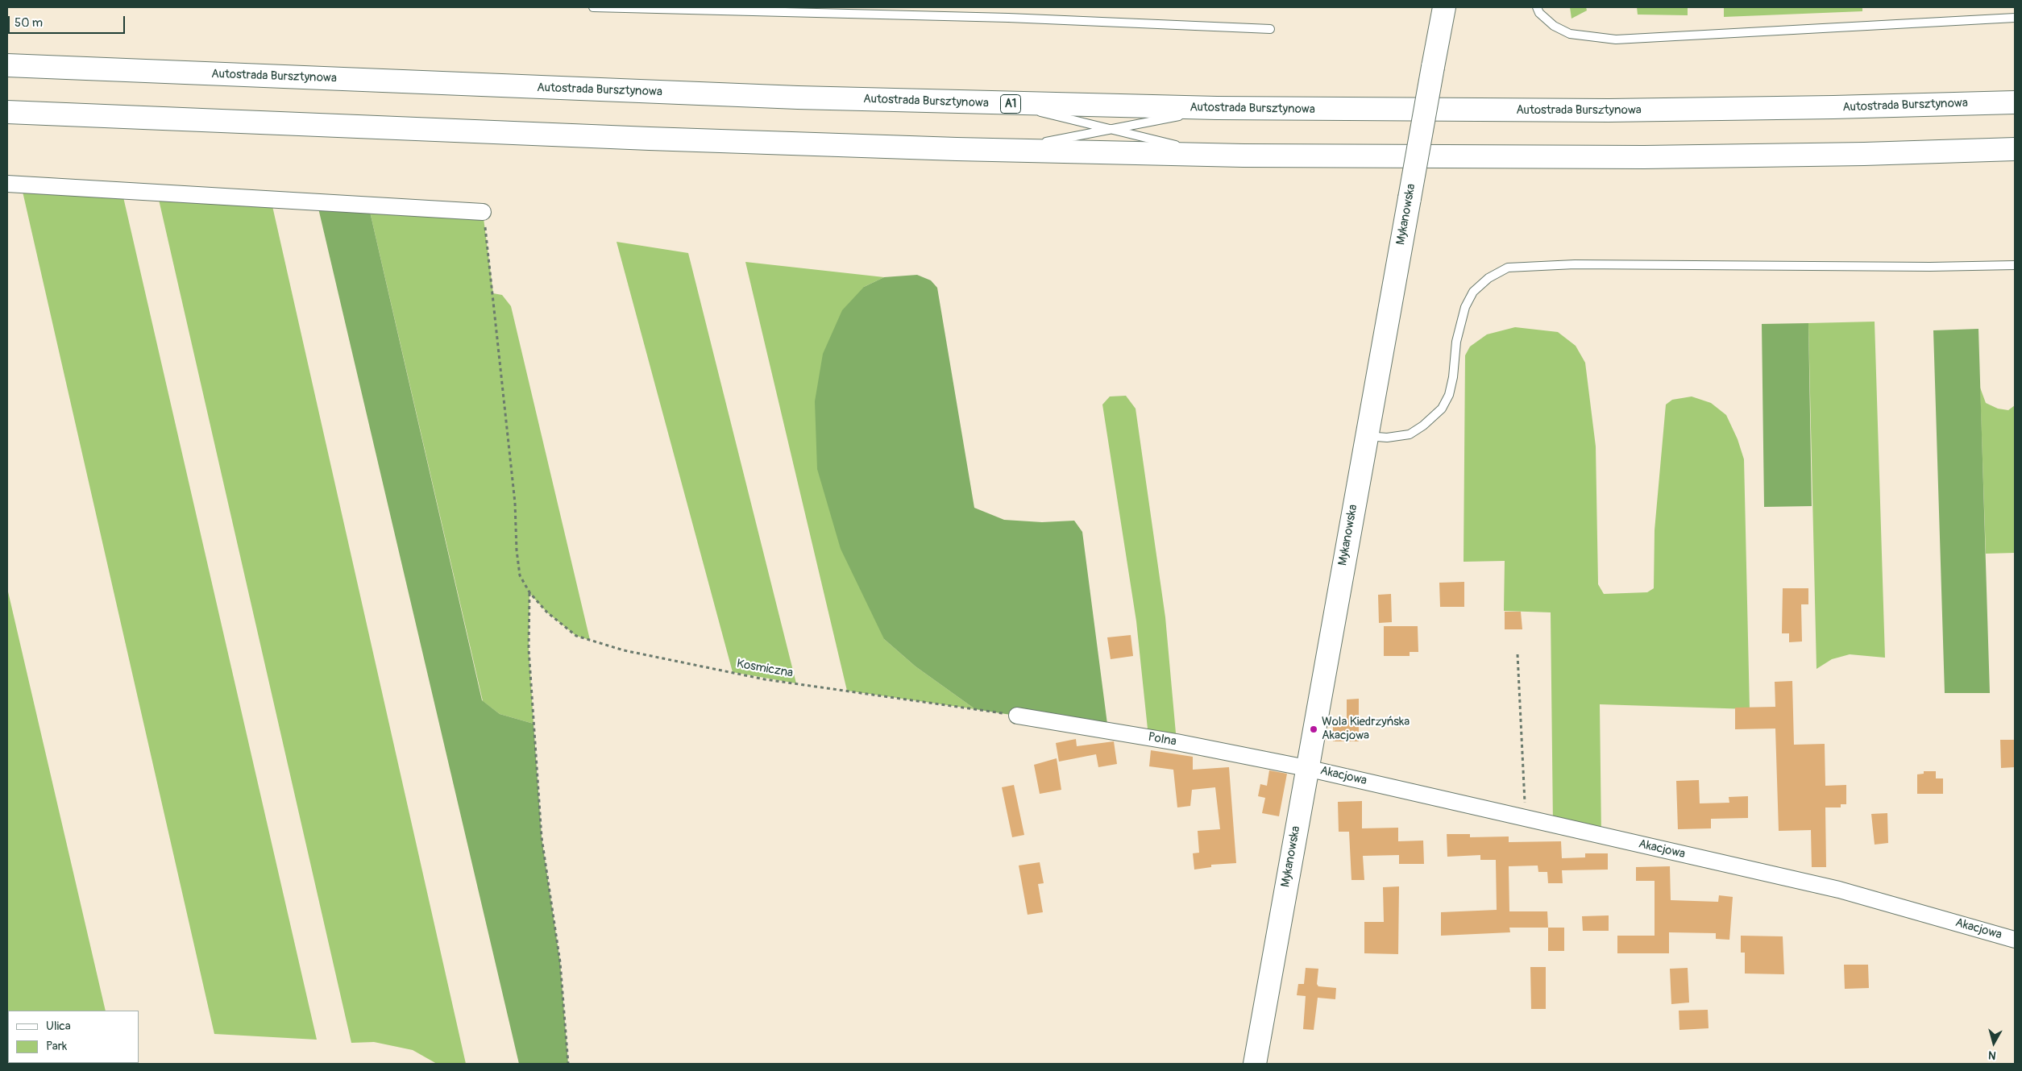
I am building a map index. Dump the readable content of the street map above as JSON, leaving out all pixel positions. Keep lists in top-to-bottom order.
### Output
{
  "streets": {
    "main road": ["Autostrada Bursztynowa", "A1", "Mykanowska"],
    "street": ["Polna", "Akacjowa"],
    "path": ["Kosmiczna"]
  },
  "crossings": [
    ["Mykanowska", "Polna"],
    ["Mykanowska", "Akacjowa"],
    ["Kosmiczna", "Polna"],
    ["Polna", "Akacjowa"]
  ],
  "places": ["Wola Kiedrzyńska Akacjowa"],
  "legend": ["Ulica", "Park"],
  "scale_bar": "50 m",
  "north": "bottom"
}
